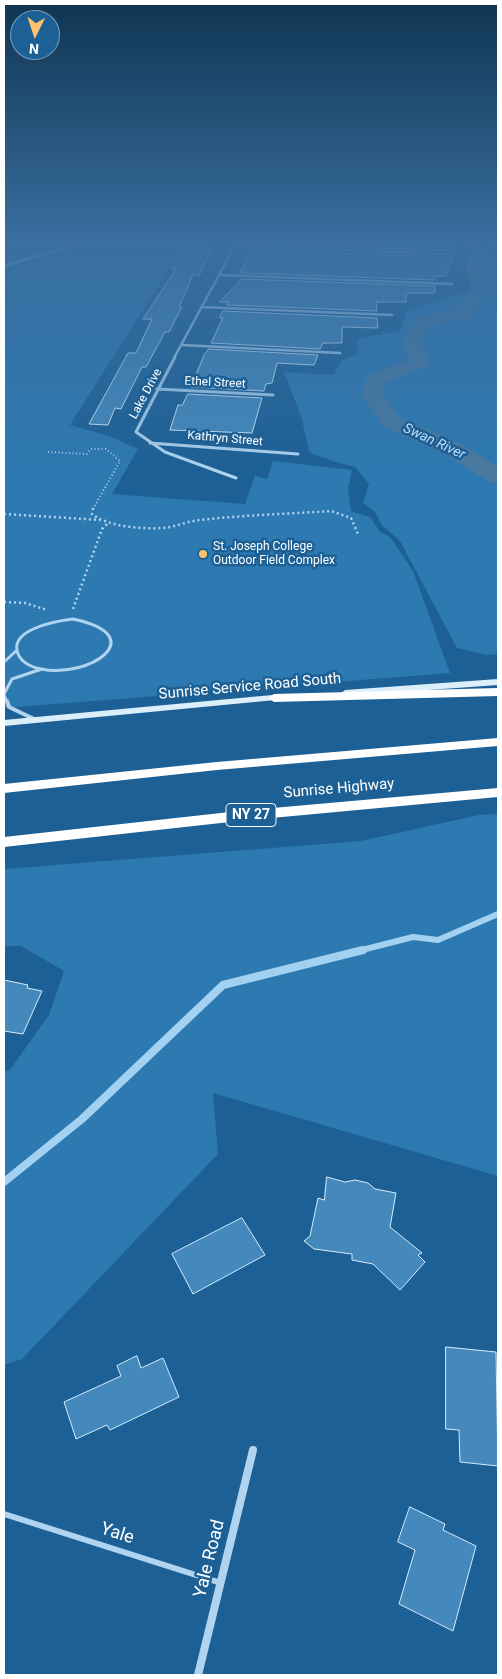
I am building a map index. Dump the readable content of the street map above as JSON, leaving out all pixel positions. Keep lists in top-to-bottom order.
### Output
{
  "streets": {
    "highway": ["Sunrise Highway", "NY 27"],
    "main road": ["Sunrise Service Road South"],
    "street": [
      "Ethel Street",
      "Lake Drive",
      "Kathryn Street",
      "Yale Road"
    ],
    "lane": ["Yale"]
  },
  "crossings": [
    ["Ethel Street", "Lake Drive"],
    ["Lake Drive", "Kathryn Street"],
    ["Yale", "Yale Road"]
  ],
  "water": ["Swan River"],
  "places": ["St. Joseph College Outdoor Field Complex"],
  "north": "bottom"
}
